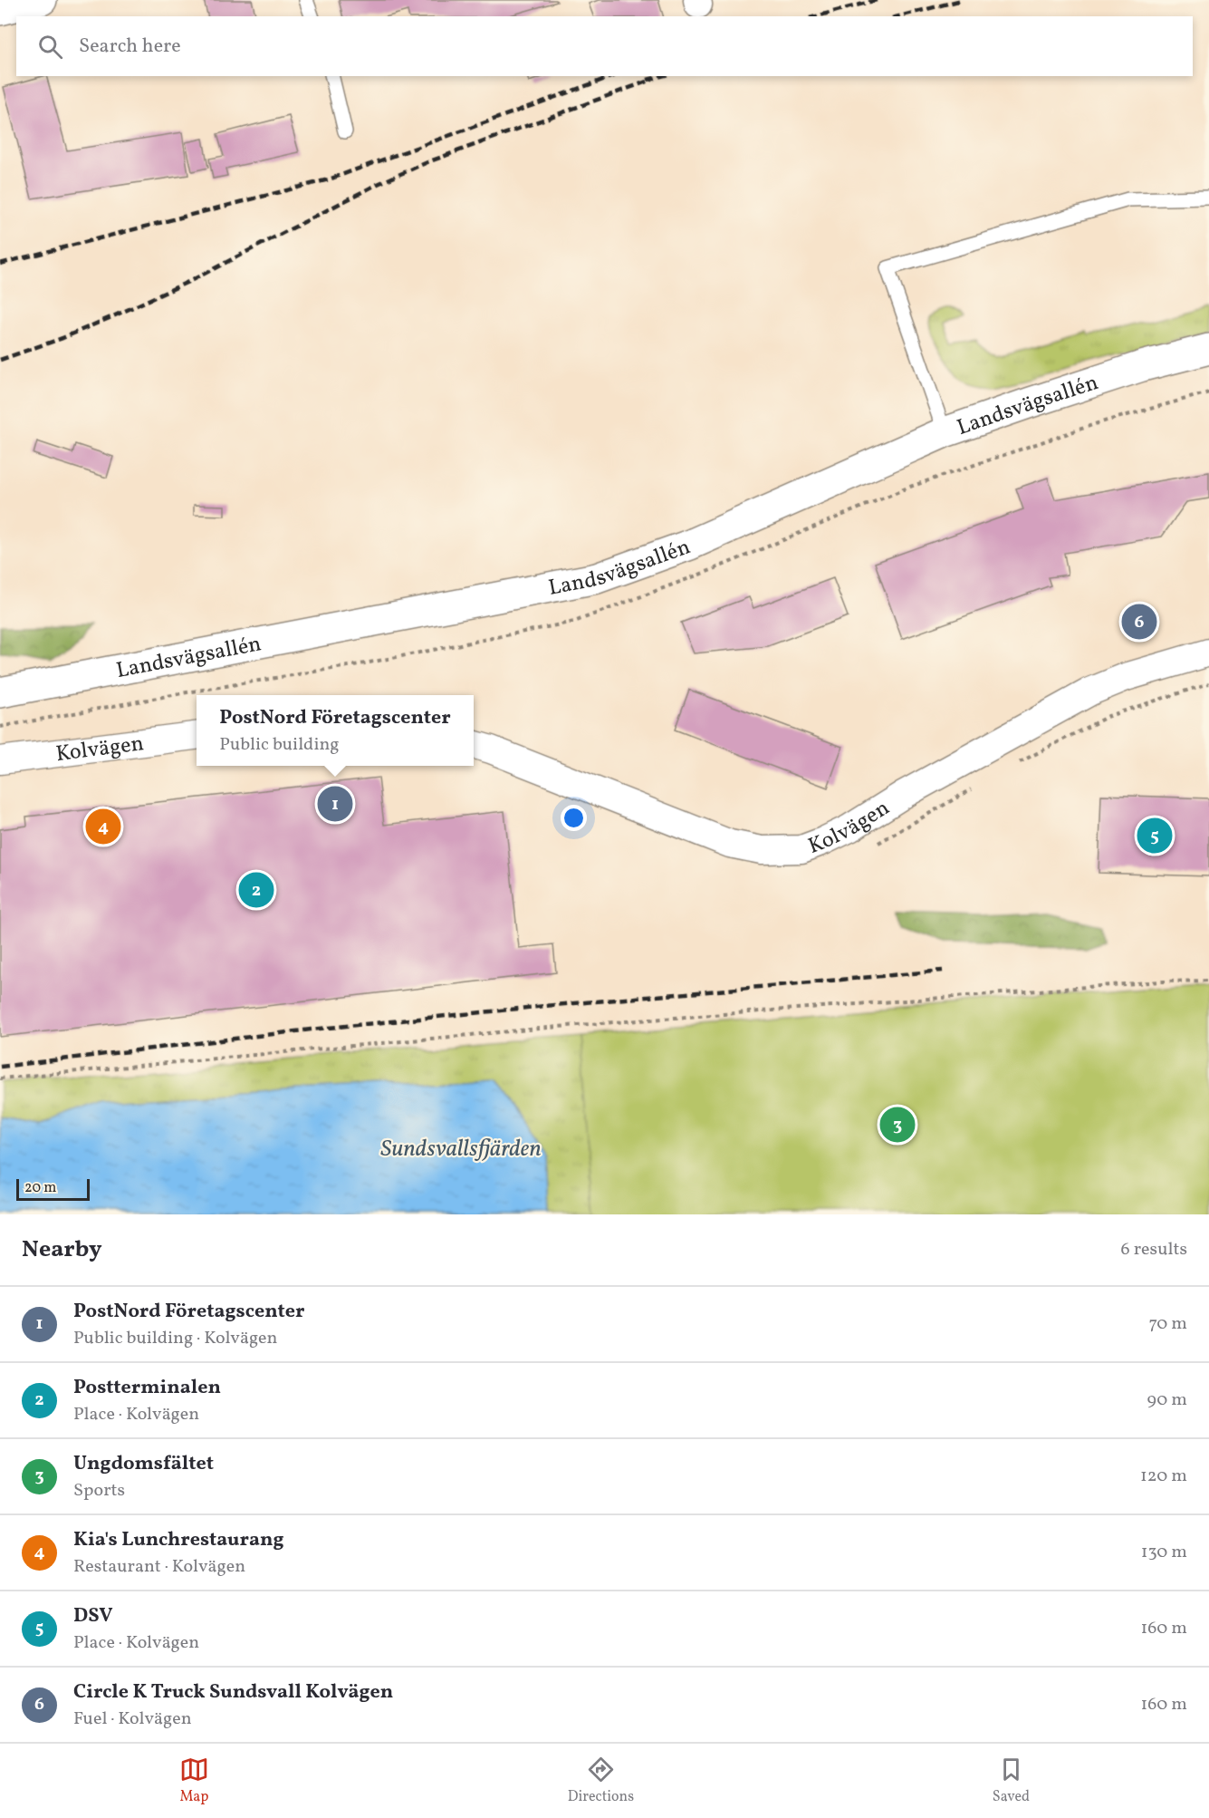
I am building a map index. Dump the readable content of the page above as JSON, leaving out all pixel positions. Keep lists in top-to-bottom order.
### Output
{
  "streets": {
    "main road": ["Landsvägsallén"],
    "street": ["Kolvägen"]
  },
  "water": ["Sundsvallsfjärden"],
  "scale_bar": "20 m",
  "page": {
    "search": "Search here",
    "pins": [
      "6",
      "1",
      "4",
      "5",
      "2",
      "3"
    ],
    "popup": ["PostNord Företagscenter", "Public building"],
    "scale": "20 m",
    "heading": ["Nearby", "6 results"],
    "list": [
      {
        "mark": "1",
        "name": "PostNord Företagscenter",
        "note": "Public building · Kolvägen",
        "value": "70 m"
      },
      {
        "mark": "2",
        "name": "Postterminalen",
        "note": "Place · Kolvägen",
        "value": "90 m"
      },
      {
        "mark": "3",
        "name": "Ungdomsfältet",
        "note": "Sports",
        "value": "120 m"
      },
      {
        "mark": "4",
        "name": "Kia's Lunchrestaurang",
        "note": "Restaurant · Kolvägen",
        "value": "130 m"
      },
      {
        "mark": "5",
        "name": "DSV",
        "note": "Place · Kolvägen",
        "value": "160 m"
      },
      {
        "mark": "6",
        "name": "Circle K Truck Sundsvall Kolvägen",
        "note": "Fuel · Kolvägen",
        "value": "160 m"
      }
    ],
    "nav": ["Map", "Directions", "Saved"]
  }
}
